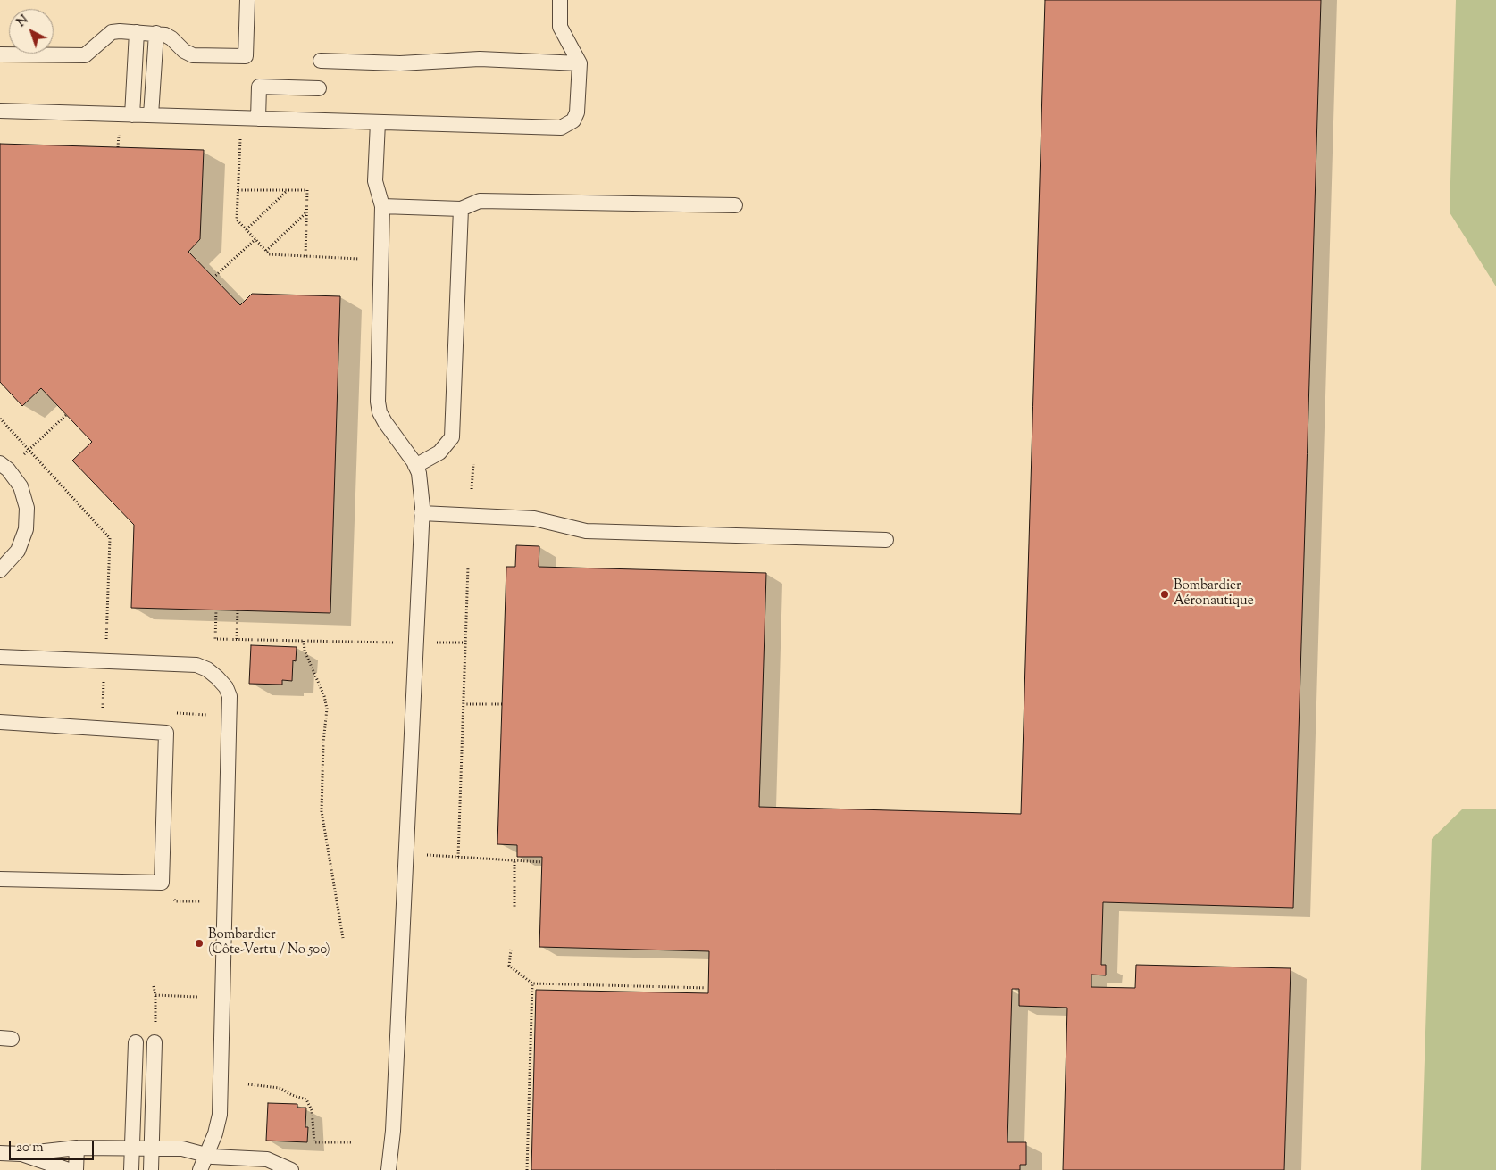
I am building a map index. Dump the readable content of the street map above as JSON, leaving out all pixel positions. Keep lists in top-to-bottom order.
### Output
{
  "places": ["Bombardier Aéronautique", "Bombardier (Côte-Vertu / No 500)"],
  "scale_bar": "20 m",
  "north": "top left"
}
